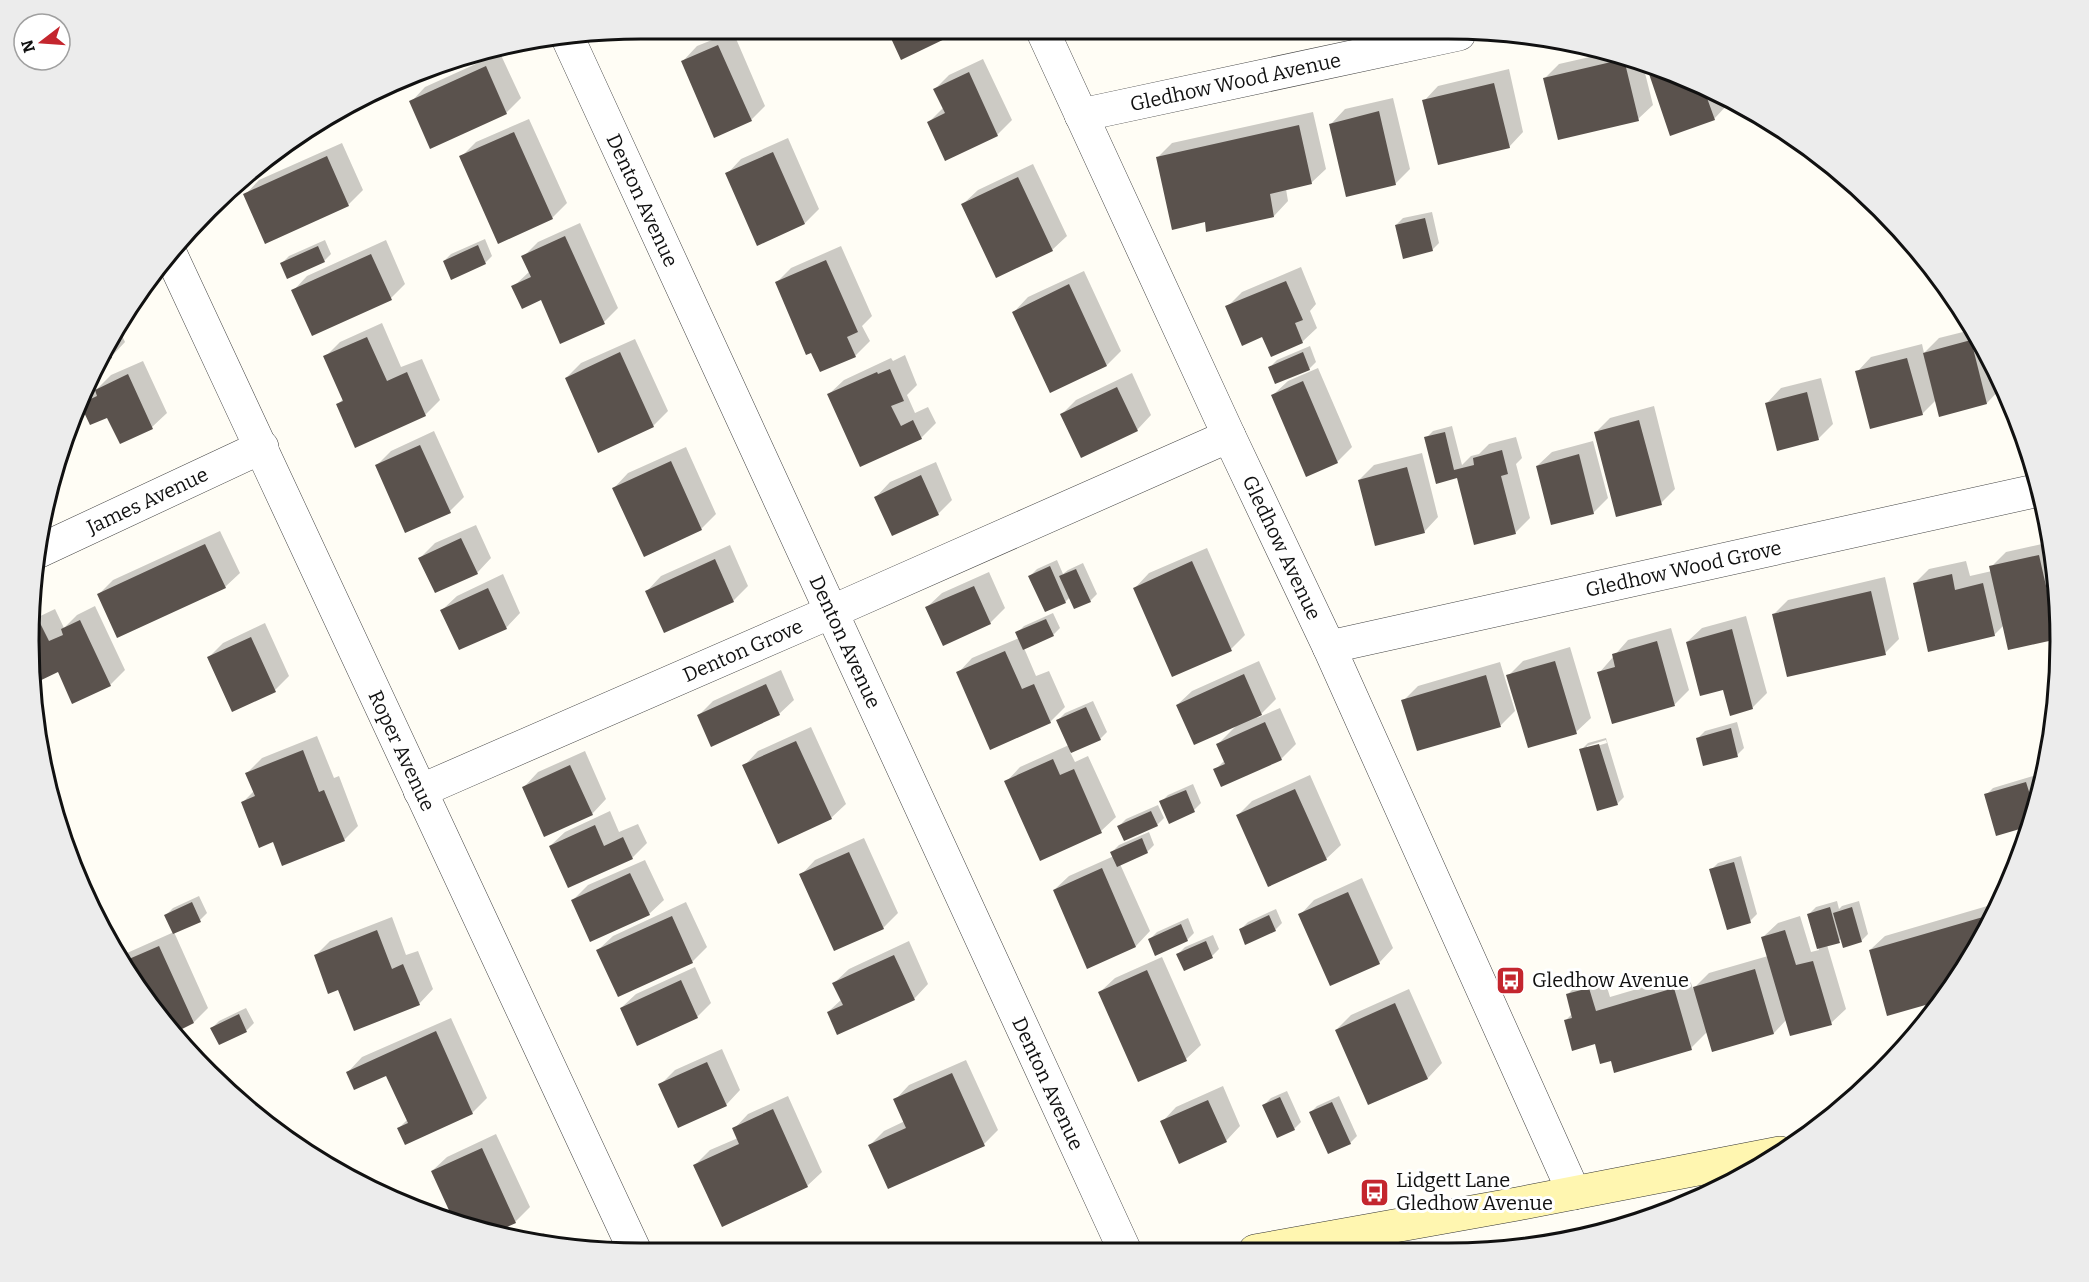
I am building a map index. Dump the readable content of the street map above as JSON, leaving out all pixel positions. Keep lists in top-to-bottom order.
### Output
{
  "streets": {
    "street": [
      "Gledhow Wood Avenue",
      "Denton Avenue",
      "James Avenue",
      "Gledhow Avenue",
      "Gledhow Wood Grove",
      "Denton Grove",
      "Roper Avenue"
    ]
  },
  "crossings": [
    ["Gledhow Wood Avenue", "Gledhow Avenue"],
    ["Denton Avenue", "Denton Grove"],
    ["James Avenue", "Roper Avenue"],
    ["Gledhow Avenue", "Gledhow Wood Grove"],
    ["Gledhow Avenue", "Denton Grove"],
    ["Denton Grove", "Roper Avenue"]
  ],
  "places": {
    "bus stop": ["Gledhow Avenue", "Lidgett Lane Gledhow Avenue"]
  },
  "north": "left"
}
